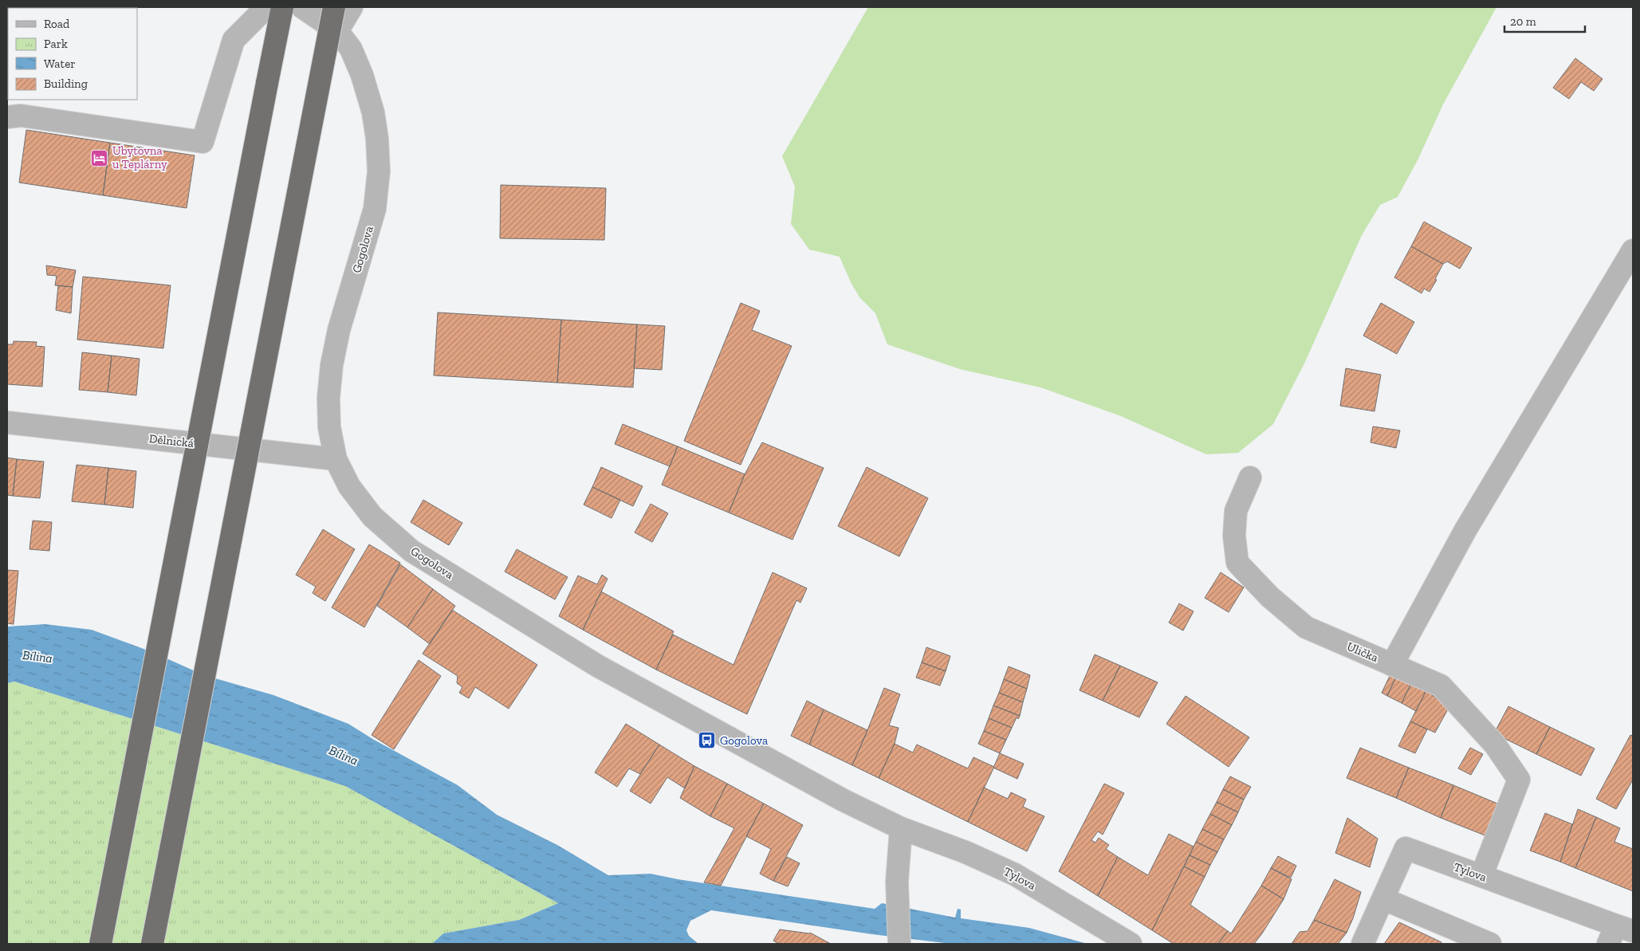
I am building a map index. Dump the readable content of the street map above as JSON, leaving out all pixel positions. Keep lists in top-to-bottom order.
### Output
{
  "streets": {
    "street": [
      "Gogolova",
      "Dělnická",
      "Ulička",
      "Tylova"
    ]
  },
  "crossings": [
    ["Gogolova", "Dělnická"],
    ["Gogolova", "Tylova"],
    ["Ulička", "Tylova"]
  ],
  "water": ["Bílina"],
  "places": {
    "hotel": ["Ubytovna u Teplárny"],
    "bus stop": ["Gogolova"]
  },
  "legend": [
    "Road",
    "Park",
    "Water",
    "Building"
  ],
  "scale_bar": "20 m"
}
